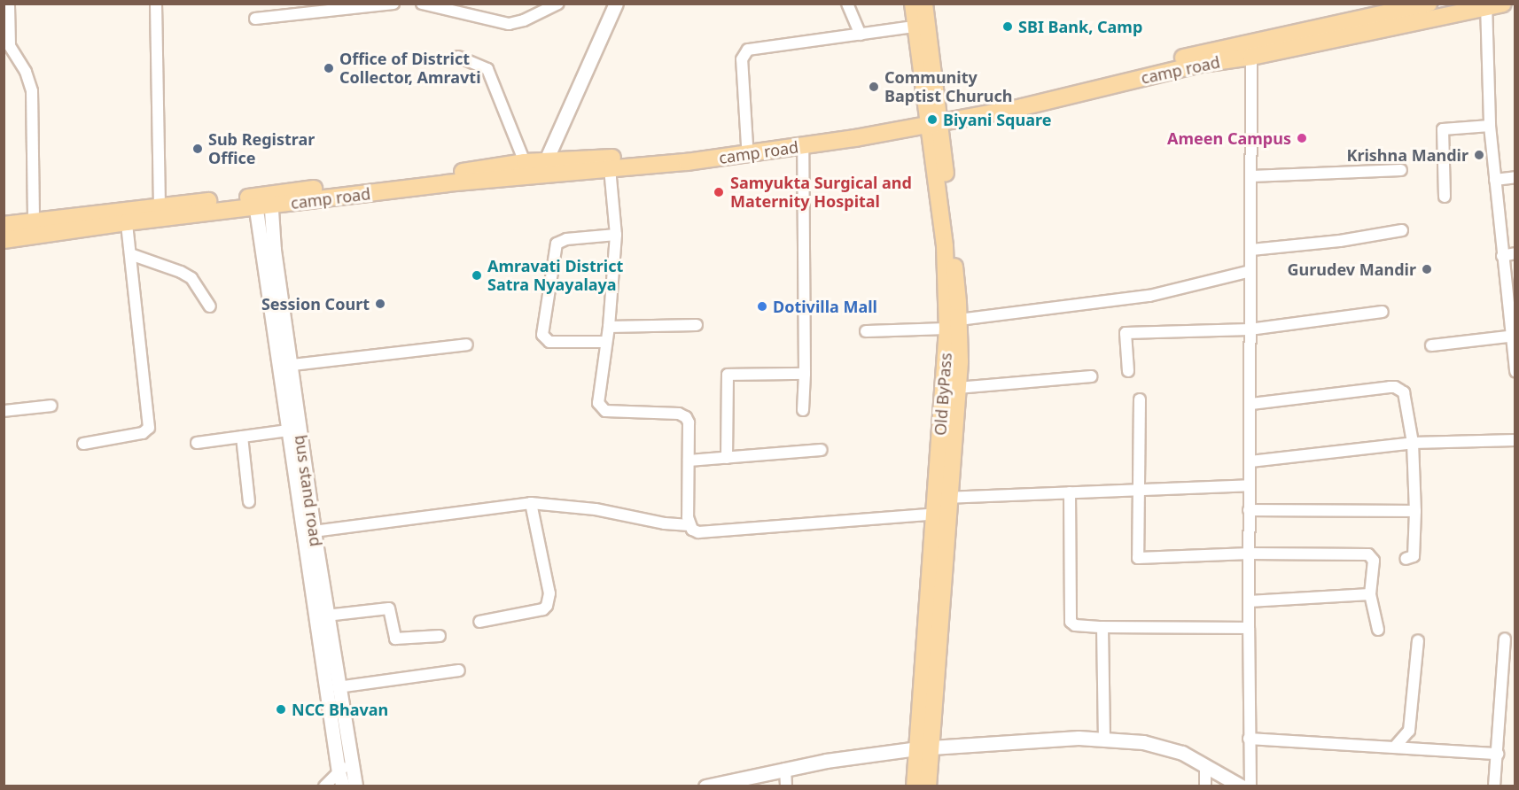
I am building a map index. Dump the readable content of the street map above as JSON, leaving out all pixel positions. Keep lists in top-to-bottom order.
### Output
{
  "streets": {
    "main road": ["camp road", "Old ByPass"],
    "street": ["bus stand road"]
  },
  "crossings": [
    ["camp road", "Old ByPass"],
    ["camp road", "bus stand road"]
  ],
  "places": [
    "SBI Bank, Camp",
    "Office of District Collector, Amravti",
    "Community Baptist Churuch",
    "Biyani Square",
    "Ameen Campus",
    "Sub Registrar Office",
    "Krishna Mandir",
    "Samyukta Surgical and Maternity Hospital",
    "Gurudev Mandir",
    "Amravati District Satra Nyayalaya",
    "Session Court",
    "Dotivilla Mall",
    "NCC Bhavan"
  ]
}
